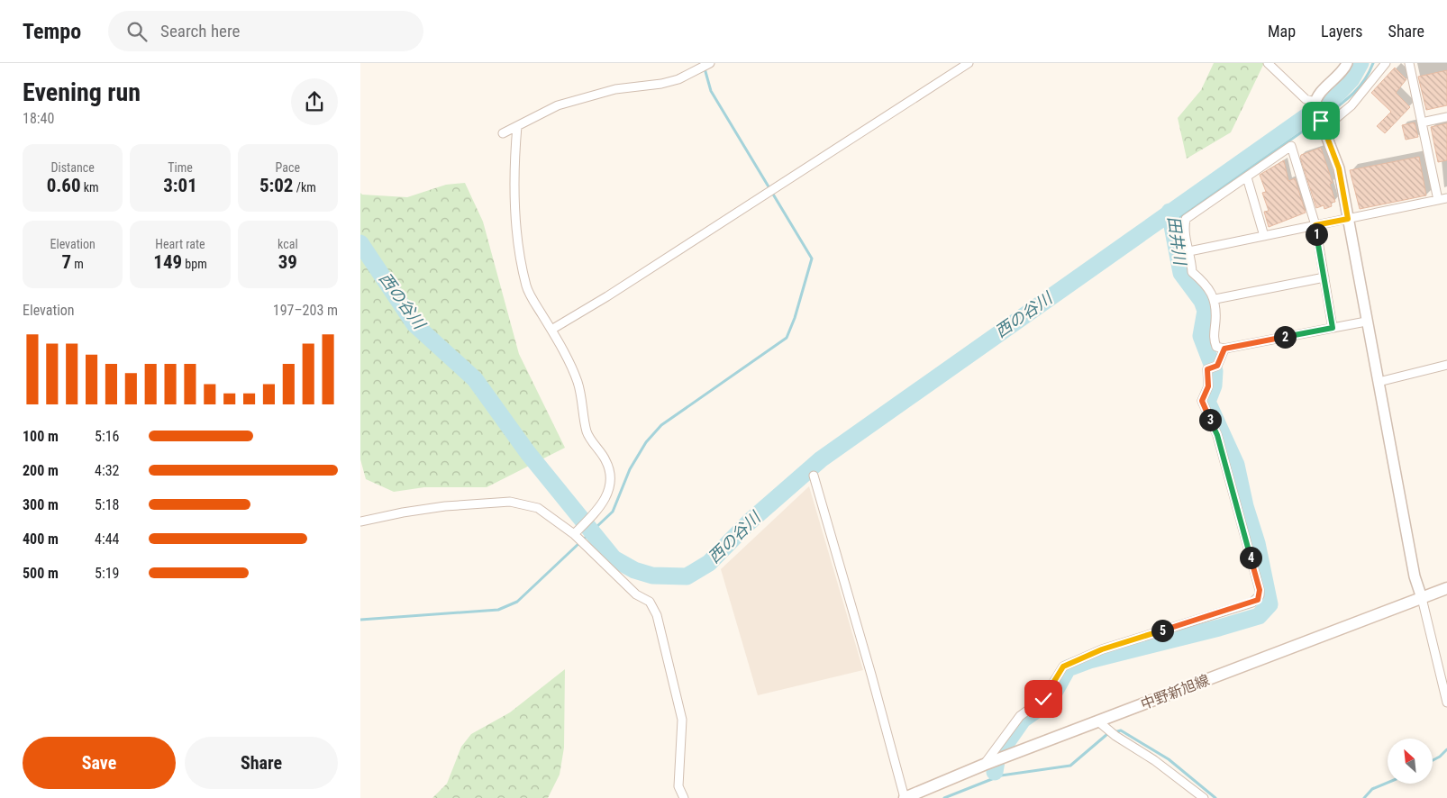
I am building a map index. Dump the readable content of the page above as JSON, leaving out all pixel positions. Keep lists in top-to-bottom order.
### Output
{
  "streets": {
    "main road": ["中野新旭線"]
  },
  "water": ["田井川", "西の谷川"],
  "north": "top left",
  "page": {
    "header": "Tempo",
    "search": "Search here",
    "nav": ["Map", "Layers", "Share"],
    "heading": ["Evening run", "18:40"],
    "stats": [
      ["Distance", "0.60 km"],
      ["Time", "3:01"],
      ["Pace", "5:02 /km"],
      ["Elevation", "7 m"],
      ["Heart rate", "149 bpm"],
      ["kcal", "39"]
    ],
    "pins": [
      "1",
      "2",
      "3",
      "4",
      "5"
    ],
    "chart": ["Elevation", "197–203 m"],
    "list": [
      {
        "name": "100 m",
        "note": "5:16"
      },
      {
        "name": "200 m",
        "note": "4:32"
      },
      {
        "name": "300 m",
        "note": "5:18"
      },
      {
        "name": "400 m",
        "note": "4:44"
      },
      {
        "name": "500 m",
        "note": "5:19"
      }
    ],
    "buttons": ["Save", "Share"]
  }
}
